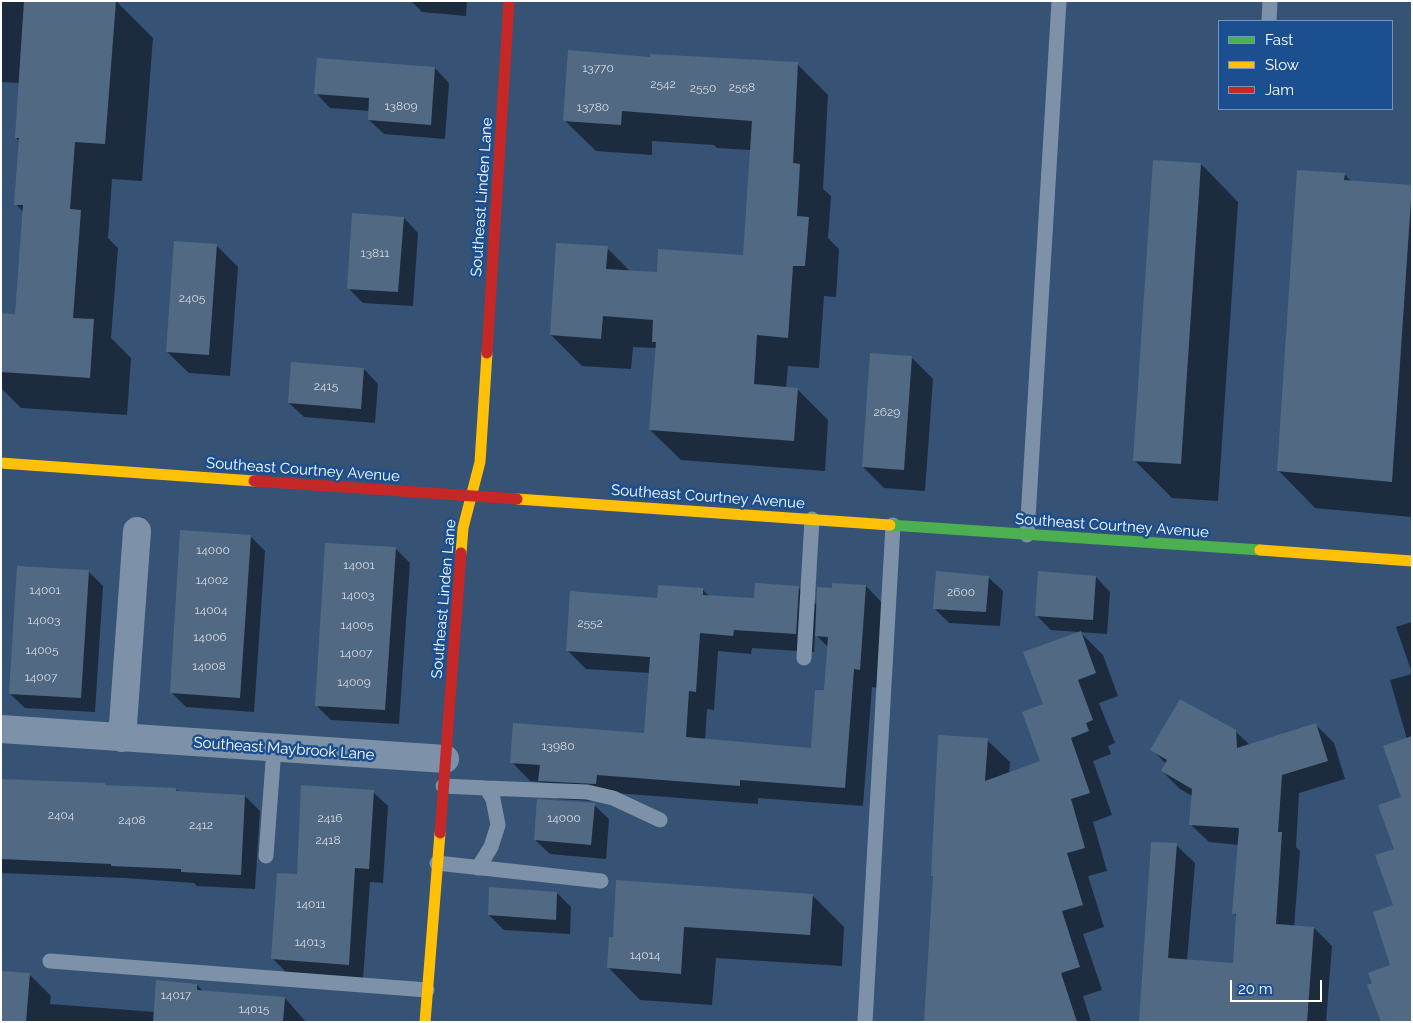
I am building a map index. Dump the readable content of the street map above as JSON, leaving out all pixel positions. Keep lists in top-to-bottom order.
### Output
{
  "streets": {
    "street": ["Southeast Linden Lane", "Southeast Courtney Avenue", "Southeast Maybrook Lane"]
  },
  "crossings": [
    ["Southeast Linden Lane", "Southeast Courtney Avenue"],
    ["Southeast Linden Lane", "Southeast Maybrook Lane"]
  ],
  "house_numbers": [
    "13770",
    "2542",
    "2558",
    "2550",
    "13809",
    "13780",
    "13811",
    "2405",
    "2415",
    "2629",
    "14000",
    "14001",
    "14002",
    "14001",
    "2600",
    "14003",
    "14004",
    "14003",
    "2552",
    "14005",
    "14006",
    "14005",
    "14007",
    "14008",
    "14007",
    "14009",
    "13980",
    "2404",
    "2416",
    "14000",
    "2408",
    "2412",
    "2418",
    "14011",
    "14013",
    "14014",
    "14017",
    "14015"
  ],
  "legend": ["Fast", "Slow", "Jam"],
  "scale_bar": "20 m"
}
